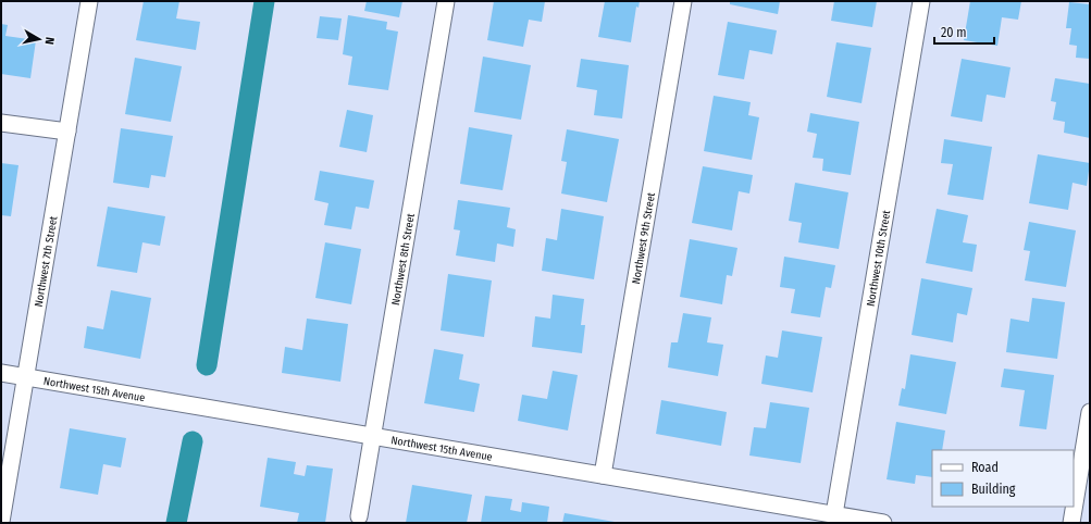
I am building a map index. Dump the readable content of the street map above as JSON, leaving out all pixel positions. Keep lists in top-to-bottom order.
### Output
{
  "streets": {
    "street": [
      "Northwest 9th Street",
      "Northwest 10th Street",
      "Northwest 8th Street",
      "Northwest 7th Street",
      "Northwest 15th Avenue"
    ]
  },
  "crossings": [
    ["Northwest 9th Street", "Northwest 15th Avenue"],
    ["Northwest 10th Street", "Northwest 15th Avenue"],
    ["Northwest 8th Street", "Northwest 15th Avenue"],
    ["Northwest 7th Street", "Northwest 15th Avenue"]
  ],
  "legend": ["Road", "Building"],
  "scale_bar": "20 m",
  "north": "right"
}
